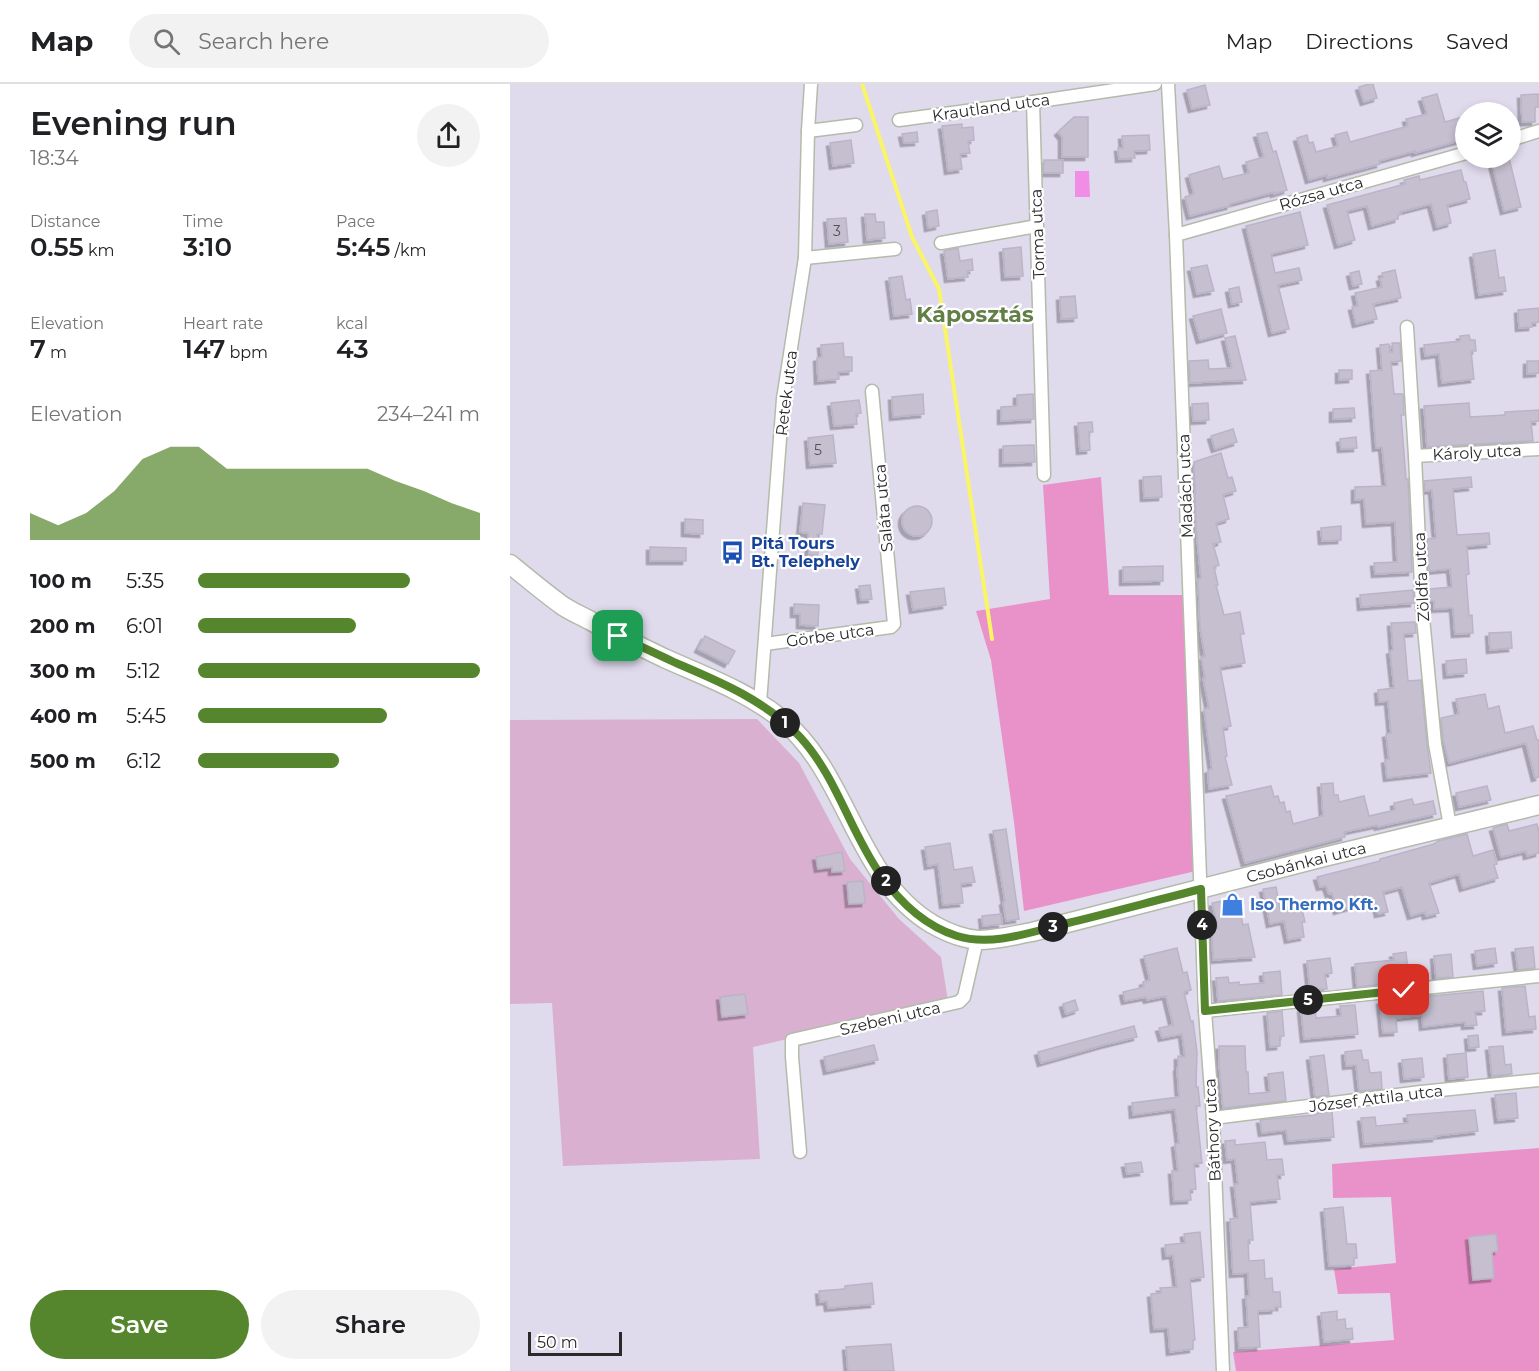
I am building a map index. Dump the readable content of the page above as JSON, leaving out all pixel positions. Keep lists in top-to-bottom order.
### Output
{
  "streets": {
    "main road": ["Csobánkai utca"],
    "street": [
      "Krautland utca",
      "Rózsa utca",
      "Torma utca",
      "Retek utca",
      "Károly utca",
      "Madách utca",
      "Saláta utca",
      "Zöldfa utca",
      "Görbe utca",
      "Szebeni utca",
      "József Attila utca",
      "Báthory utca"
    ]
  },
  "crossings": [
    ["Krautland utca", "Torma utca"],
    ["Rózsa utca", "Madách utca"],
    ["Retek utca", "Görbe utca"],
    ["Retek utca", "Csobánkai utca"],
    ["Károly utca", "Zöldfa utca"],
    ["Madách utca", "Csobánkai utca"],
    ["Madách utca", "Báthory utca"],
    ["Saláta utca", "Görbe utca"],
    ["Zöldfa utca", "Csobánkai utca"],
    ["Csobánkai utca", "Szebeni utca"],
    ["Csobánkai utca", "Báthory utca"],
    ["József Attila utca", "Báthory utca"]
  ],
  "districts": ["Káposztás"],
  "places": {
    "bus stop": ["Pitá Tours Bt. Telephely"],
    "shop": ["Iso Thermo Kft."]
  },
  "house_numbers": ["3", "5"],
  "scale_bar": "50 m",
  "page": {
    "header": "Map",
    "search": "Search here",
    "nav": ["Map", "Directions", "Saved"],
    "heading": ["Evening run", "18:34"],
    "stats": [
      ["Distance", "0.55 km"],
      ["Time", "3:10"],
      ["Pace", "5:45 /km"],
      ["Elevation", "7 m"],
      ["Heart rate", "147 bpm"],
      ["kcal", "43"]
    ],
    "chart": ["Elevation", "234–241 m"],
    "list": [
      {
        "name": "100 m",
        "note": "5:35"
      },
      {
        "name": "200 m",
        "note": "6:01"
      },
      {
        "name": "300 m",
        "note": "5:12"
      },
      {
        "name": "400 m",
        "note": "5:45"
      },
      {
        "name": "500 m",
        "note": "6:12"
      }
    ],
    "pins": [
      "1",
      "2",
      "4",
      "3",
      "5"
    ],
    "buttons": ["Save", "Share"],
    "scale": "50 m"
  }
}
